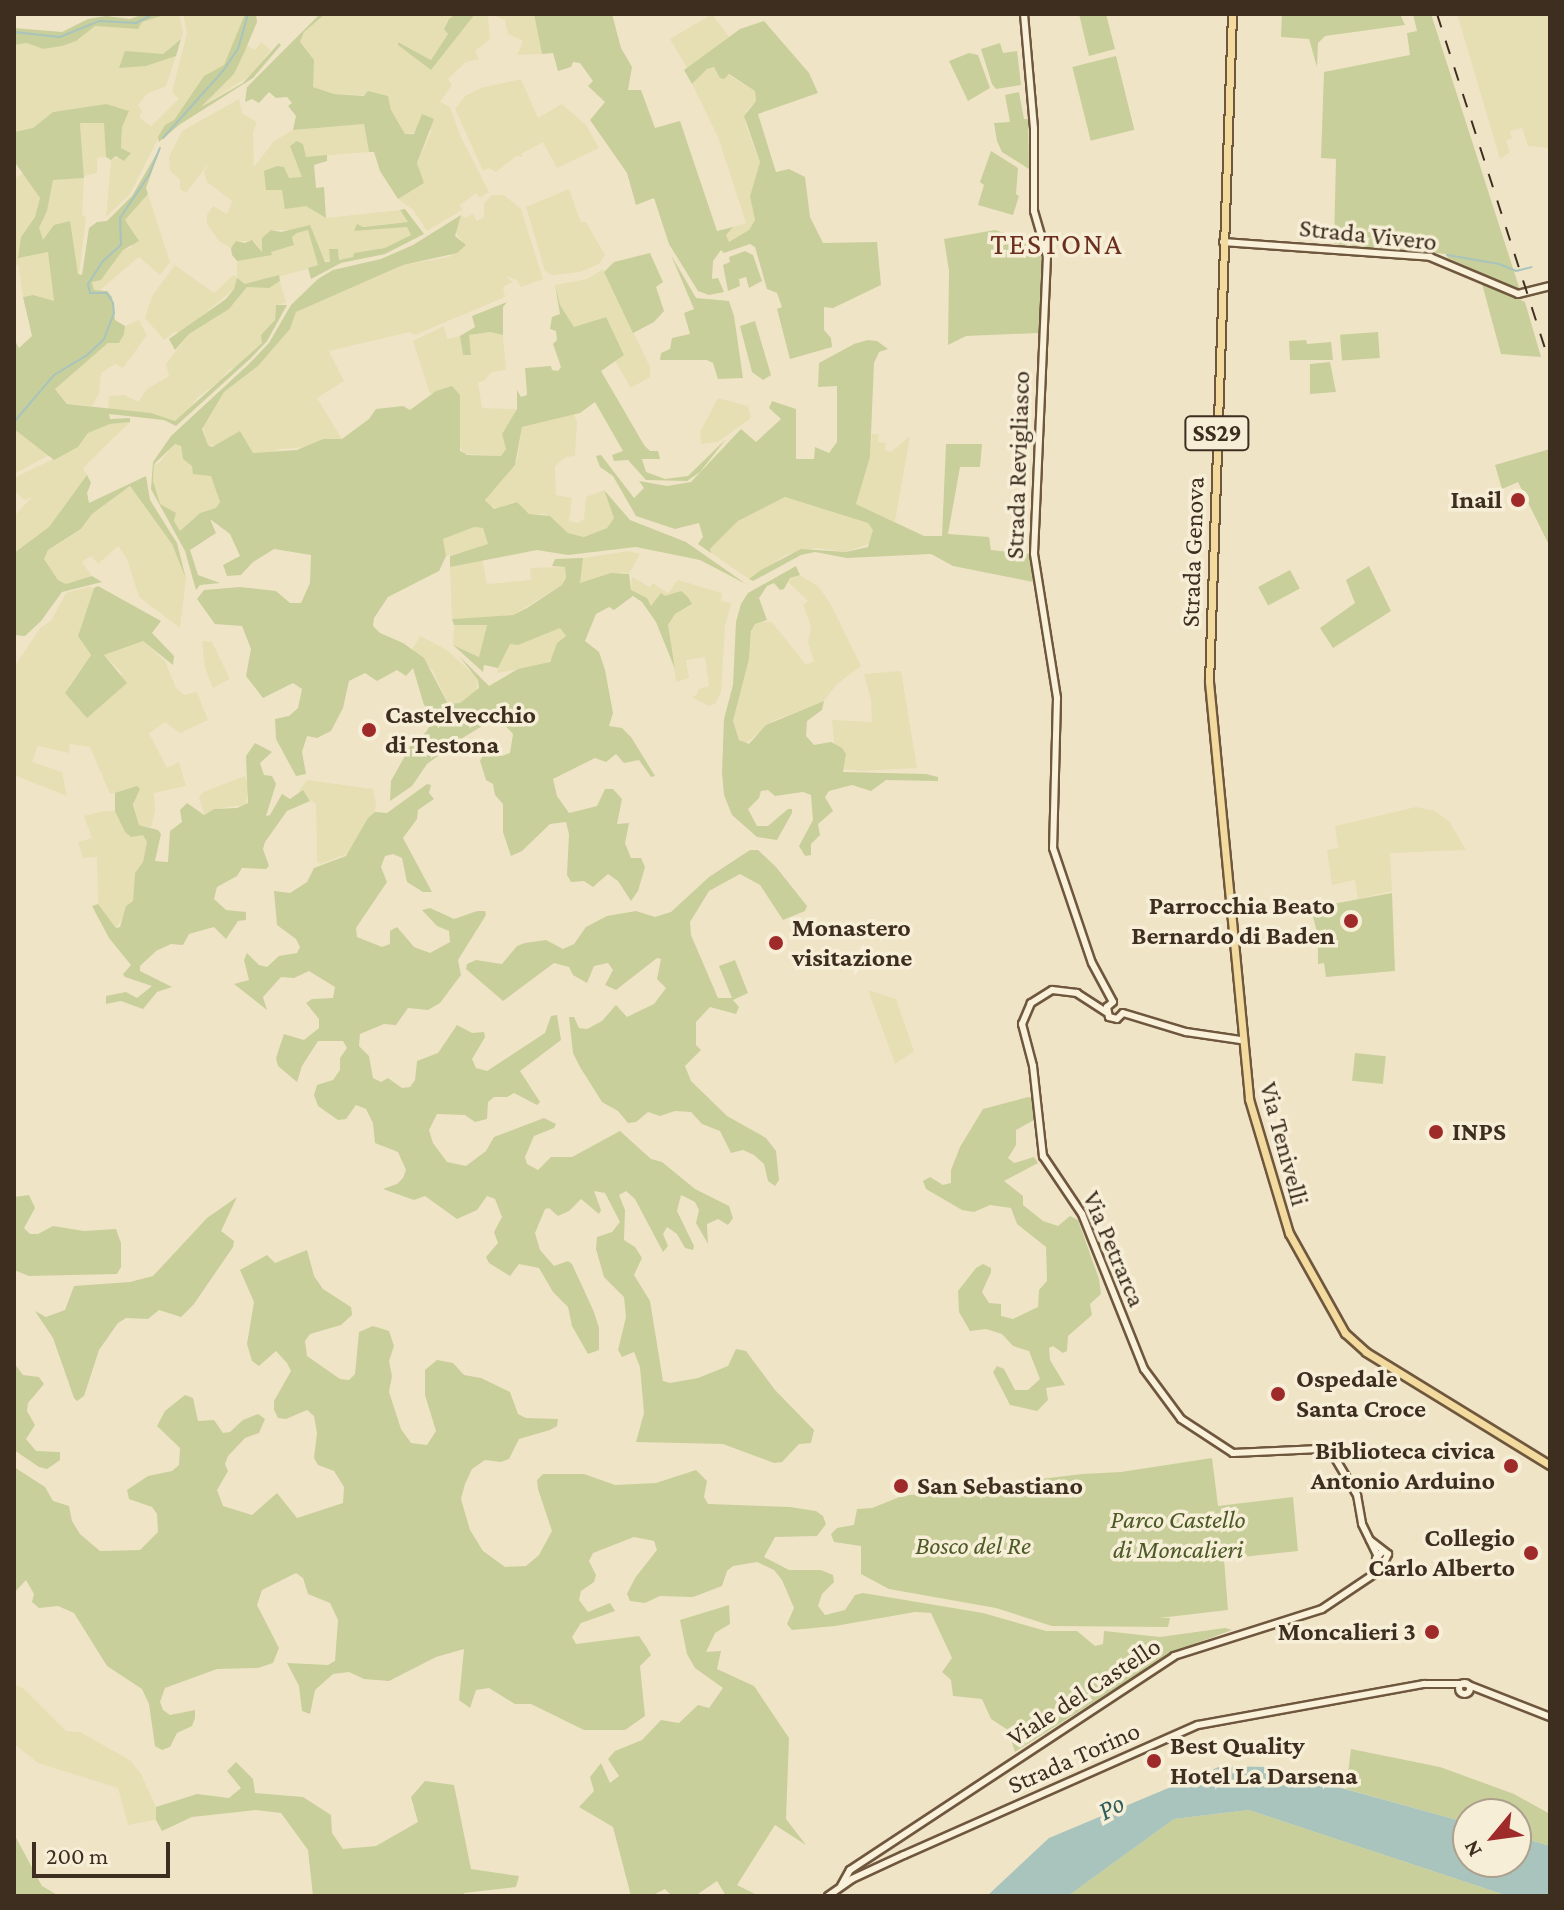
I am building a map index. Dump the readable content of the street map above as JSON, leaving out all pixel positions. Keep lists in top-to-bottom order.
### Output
{
  "streets": {
    "main road": ["SS29", "Strada Genova", "Via Tenivelli"],
    "street": [
      "Strada Vivero",
      "Strada Revigliasco",
      "Via Petrarca",
      "Viale del Castello",
      "Strada Torino"
    ]
  },
  "crossings": [
    ["Strada Vivero", "Strada Genova"],
    ["Strada Revigliasco", "Via Petrarca"],
    ["Strada Genova", "Via Tenivelli"],
    ["Via Petrarca", "Viale del Castello"],
    ["Viale del Castello", "Strada Torino"]
  ],
  "districts": ["TESTONA"],
  "water": ["Po"],
  "parks": ["Parco Castello di Moncalieri", "Bosco del Re"],
  "places": [
    "Inail",
    "Castelvecchio di Testona",
    "Parrocchia Beato Bernardo di Baden",
    "Monastero visitazione",
    "INPS",
    "Ospedale Santa Croce",
    "Biblioteca civica Antonio Arduino",
    "San Sebastiano",
    "Collegio Carlo Alberto",
    "Moncalieri 3",
    "Best Quality Hotel La Darsena"
  ],
  "scale_bar": "200 m",
  "north": "bottom left"
}
